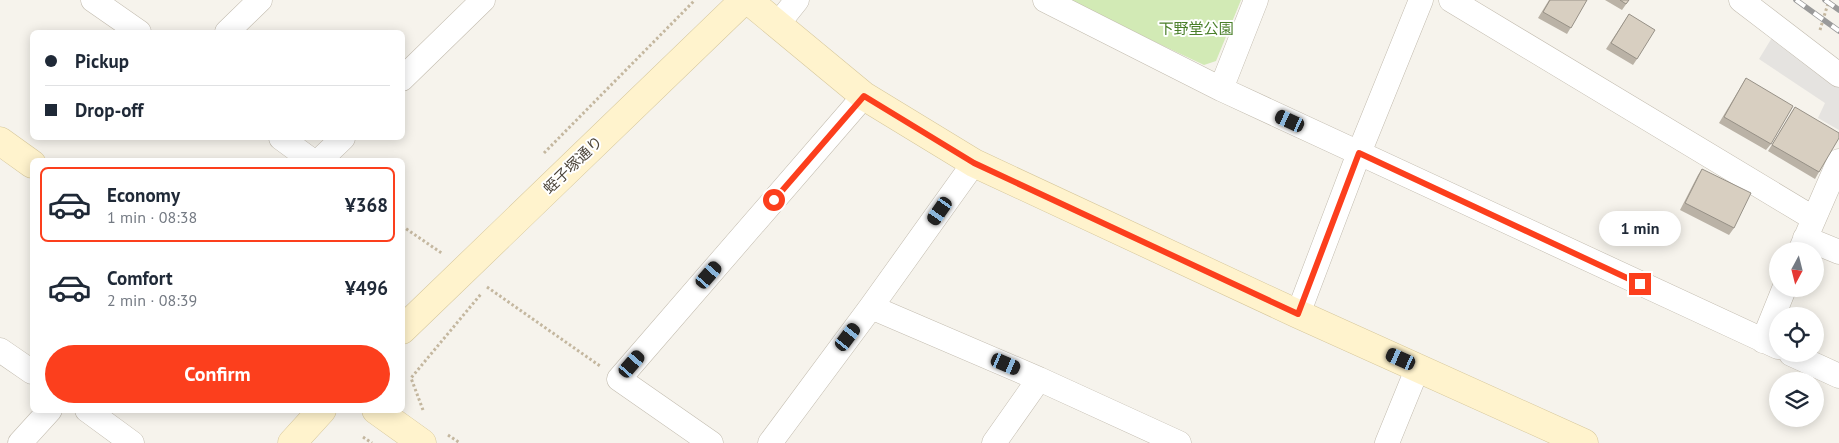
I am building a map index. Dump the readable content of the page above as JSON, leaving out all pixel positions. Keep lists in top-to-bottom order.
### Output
{
  "streets": {
    "street": ["蛭子塚通り"]
  },
  "parks": ["下野堂公園"],
  "north": "bottom",
  "page": {
    "banner": ["Pickup", "Drop-off"],
    "list": [
      {
        "name": "Economy",
        "note": "1 min · 08:38",
        "value": "¥368"
      },
      {
        "name": "Comfort",
        "note": "2 min · 08:39",
        "value": "¥496"
      }
    ],
    "bubble": "1 min",
    "buttons": "Confirm"
  }
}
